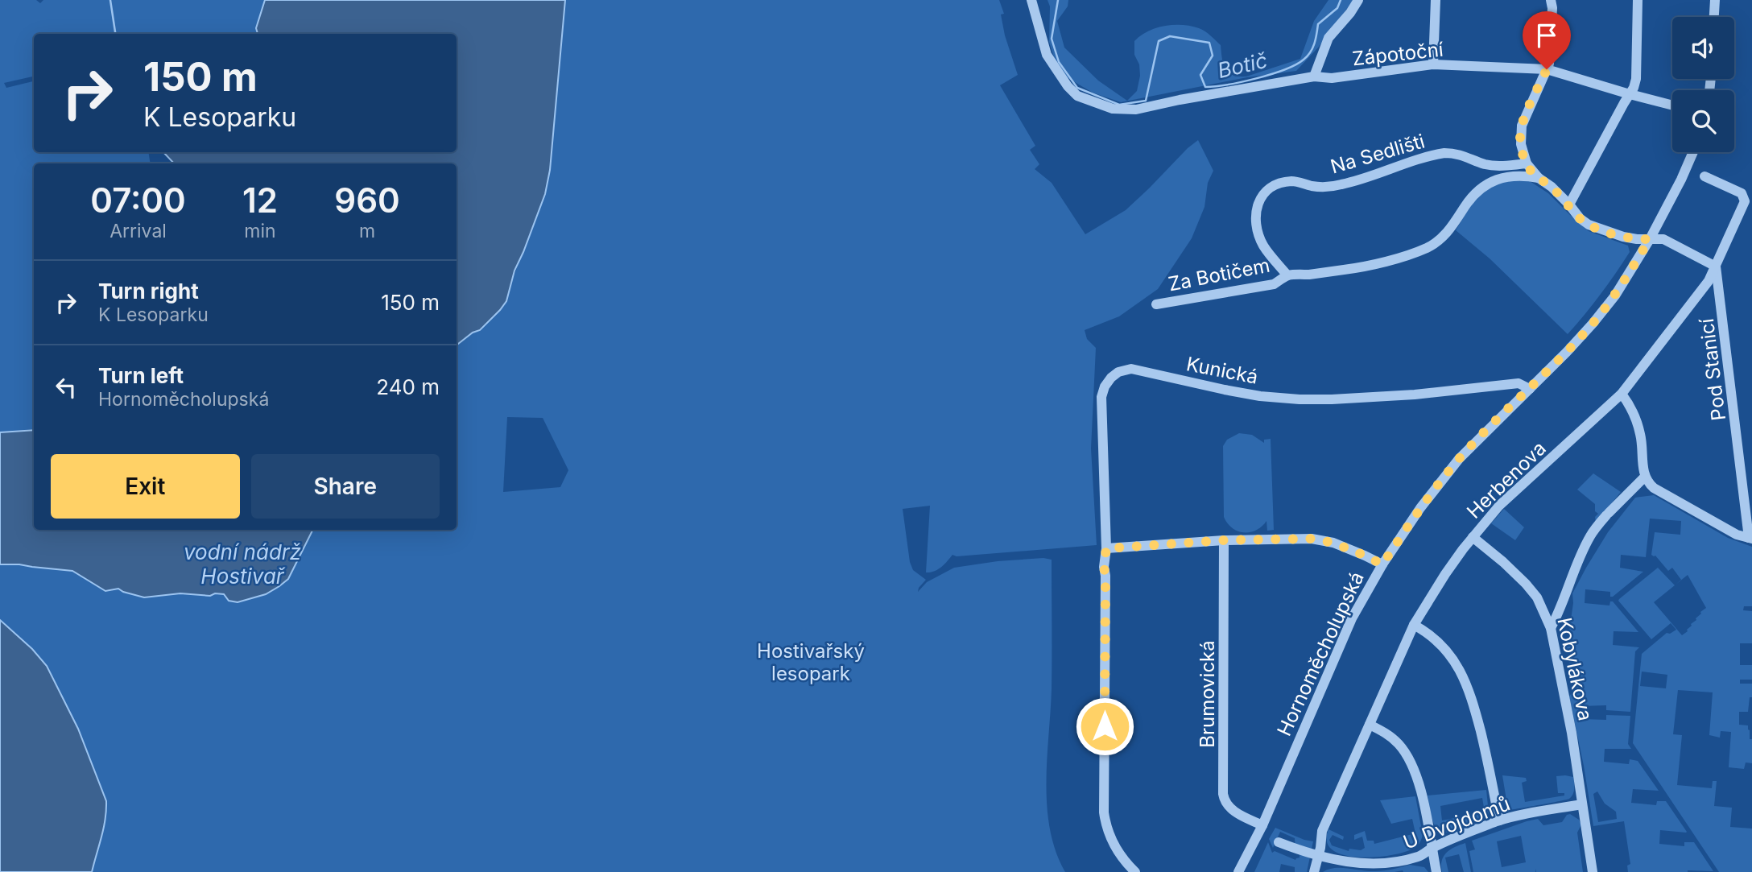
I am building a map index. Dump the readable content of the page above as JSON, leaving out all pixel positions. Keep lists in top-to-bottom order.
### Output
{
  "streets": {
    "street": [
      "Zápotoční",
      "Na Sedlišti",
      "Za Botičem",
      "Pod Stanicí",
      "Kunická",
      "Herbenova",
      "Hornoměcholupská",
      "Kobylákova",
      "Brumovická",
      "U Dvojdomů"
    ]
  },
  "crossings": [
    ["Na Sedlišti", "Za Botičem"],
    ["Pod Stanicí", "Herbenova"],
    ["Kunická", "Hornoměcholupská"],
    ["Herbenova", "Kobylákova"],
    ["Herbenova", "U Dvojdomů"],
    ["Hornoměcholupská", "Brumovická"],
    ["Kobylákova", "U Dvojdomů"]
  ],
  "water": ["Botič", "vodní nádrž Hostivař"],
  "parks": ["Hostivařský lesopark"],
  "page": {
    "turn": ["150 m", "K Lesoparku"],
    "eta": [
      "07:00",
      "Arrival",
      "12",
      "min",
      "960",
      "m"
    ],
    "list": [
      {
        "name": "Turn right",
        "note": "K Lesoparku",
        "value": "150 m"
      },
      {
        "name": "Turn left",
        "note": "Hornoměcholupská",
        "value": "240 m"
      }
    ],
    "buttons": ["Exit", "Share"]
  }
}
